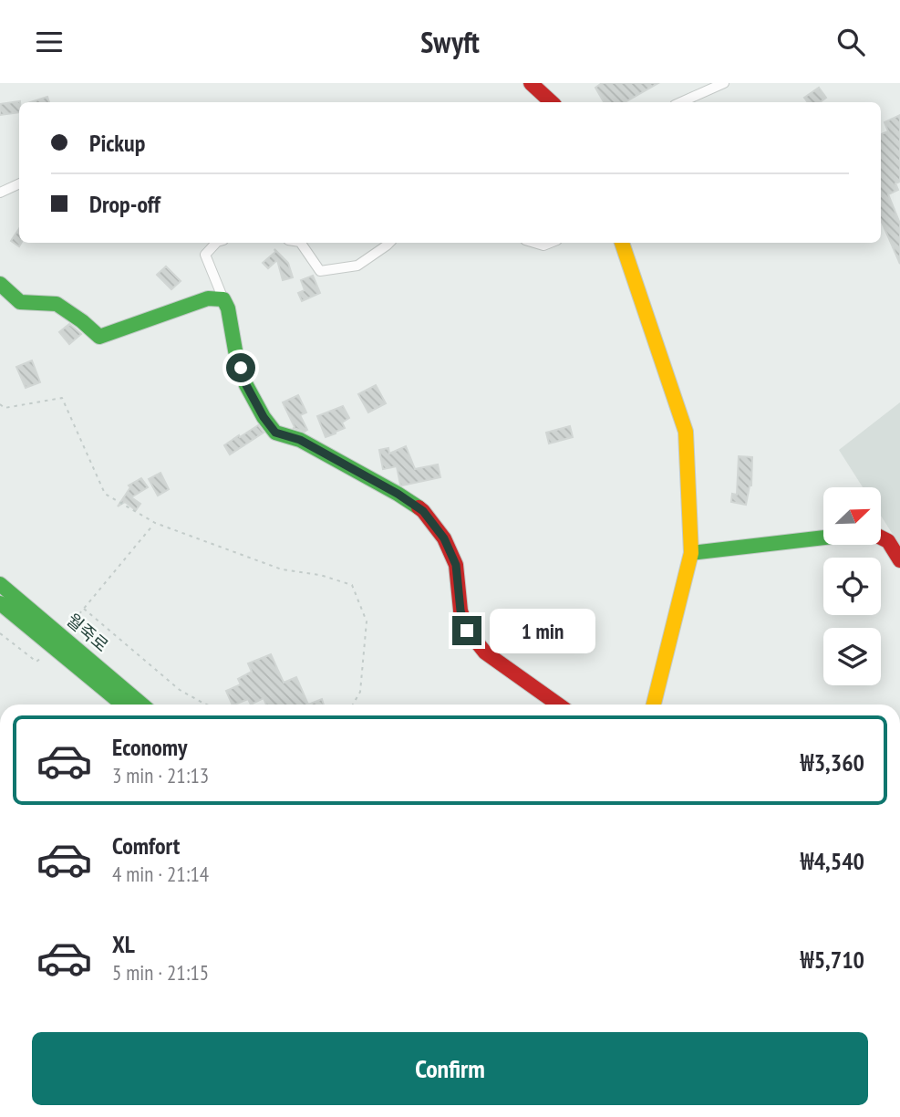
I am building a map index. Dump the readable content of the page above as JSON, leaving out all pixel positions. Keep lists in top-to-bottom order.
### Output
{
  "streets": {
    "street": ["월죽로"]
  },
  "north": "top right",
  "page": {
    "header": "Swyft",
    "banner": ["Pickup", "Drop-off"],
    "bubble": "1 min",
    "list": [
      {
        "name": "Economy",
        "note": "3 min · 21:13",
        "value": "₩3,360"
      },
      {
        "name": "Comfort",
        "note": "4 min · 21:14",
        "value": "₩4,540"
      },
      {
        "name": "XL",
        "note": "5 min · 21:15",
        "value": "₩5,710"
      }
    ],
    "buttons": "Confirm"
  }
}
